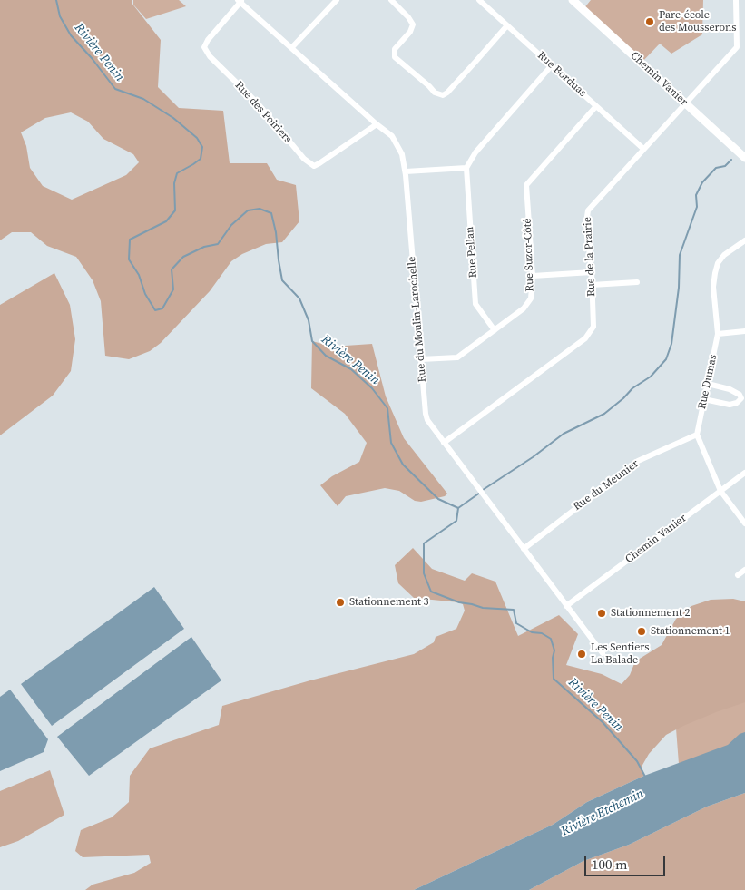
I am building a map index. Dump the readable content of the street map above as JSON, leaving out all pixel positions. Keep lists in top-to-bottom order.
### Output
{
  "streets": {
    "street": [
      "Rue Borduas",
      "Chemin Vanier",
      "Rue des Poiriers",
      "Rue Pellan",
      "Rue Suzor-Côté",
      "Rue de la Prairie",
      "Rue du Moulin-Larochelle",
      "Rue Dumas",
      "Rue du Meunier"
    ]
  },
  "crossings": [
    ["Rue Borduas", "Rue Suzor-Côté"],
    ["Rue Borduas", "Rue de la Prairie"],
    ["Chemin Vanier", "Rue de la Prairie"],
    ["Chemin Vanier", "Rue du Moulin-Larochelle"],
    ["Rue des Poiriers", "Rue du Moulin-Larochelle"],
    ["Rue Pellan", "Rue Suzor-Côté"],
    ["Rue Suzor-Côté", "Rue du Moulin-Larochelle"],
    ["Rue de la Prairie", "Rue du Moulin-Larochelle"],
    ["Rue du Moulin-Larochelle", "Rue du Meunier"],
    ["Rue Dumas", "Rue du Meunier"]
  ],
  "water": ["Rivière Penin", "Rivière Etchemin"],
  "places": [
    "Parc-école des Mousserons",
    "Stationnement 3",
    "Stationnement 2",
    "Stationnement 1",
    "Les Sentiers La Balade"
  ],
  "scale_bar": "100 m"
}
